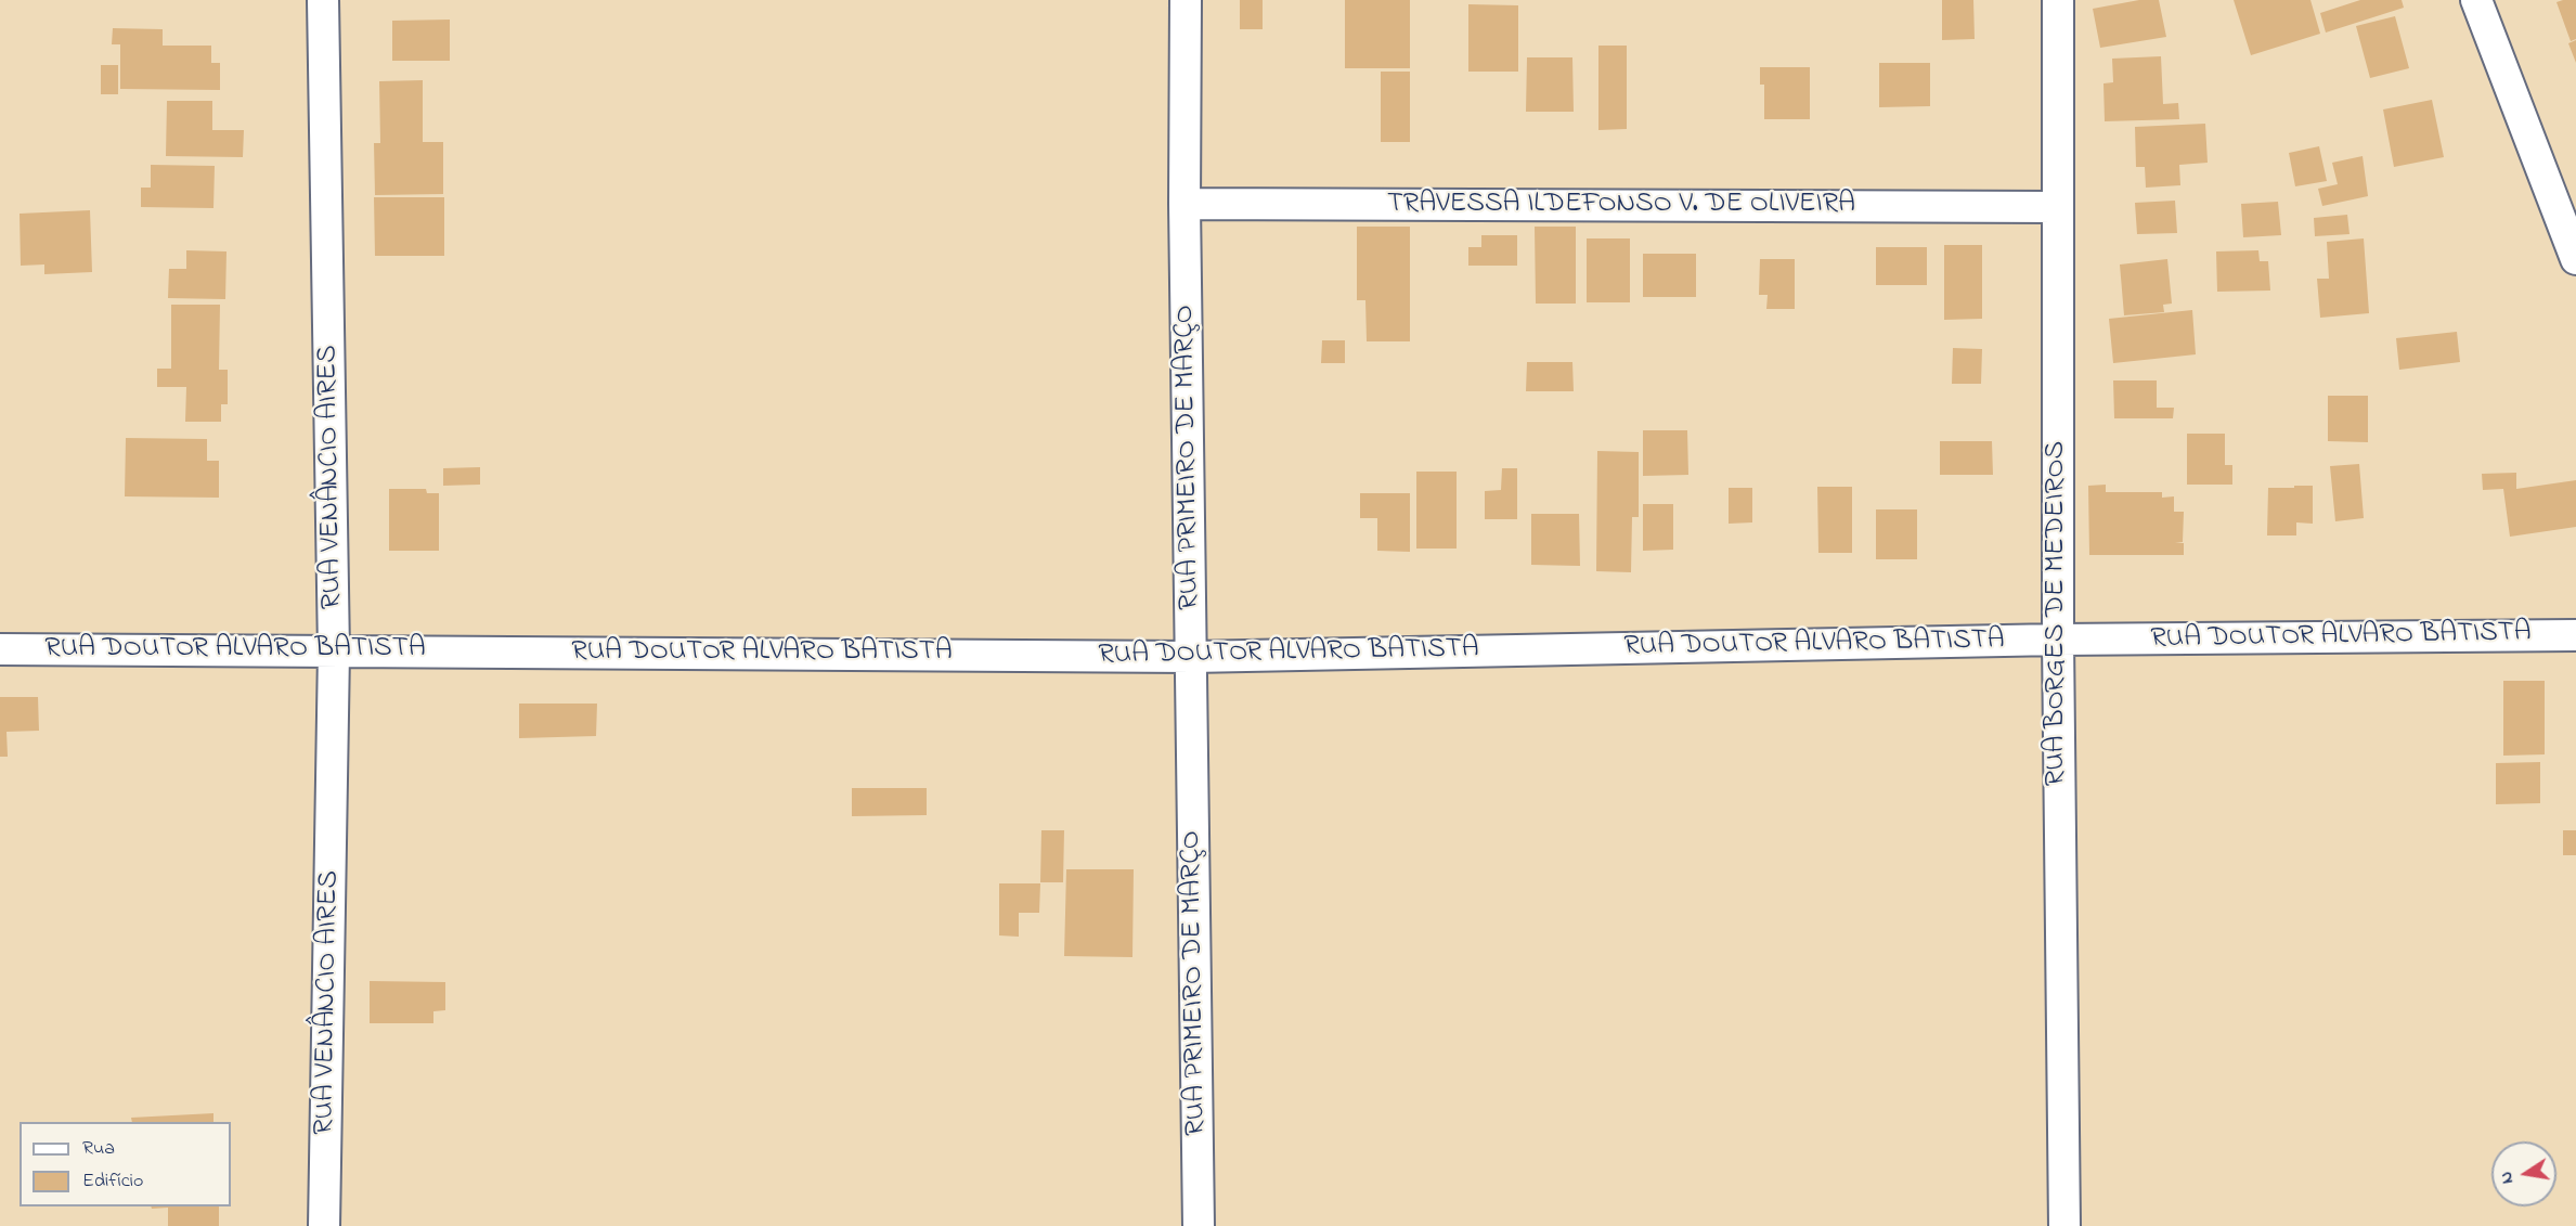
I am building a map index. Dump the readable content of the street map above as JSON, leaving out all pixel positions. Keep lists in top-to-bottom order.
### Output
{
  "streets": {
    "street": [
      "TRAVESSA ILDEFONSO V. DE OLIVEIRA",
      "RUA PRIMEIRO DE MARÇO",
      "RUA VENÂNCIO AIRES",
      "RUA BORGES DE MEDEIROS",
      "RUA DOUTOR ALVARO BATISTA"
    ]
  },
  "crossings": [
    ["TRAVESSA ILDEFONSO V. DE OLIVEIRA", "RUA PRIMEIRO DE MARÇO"],
    ["TRAVESSA ILDEFONSO V. DE OLIVEIRA", "RUA BORGES DE MEDEIROS"],
    ["RUA PRIMEIRO DE MARÇO", "RUA DOUTOR ALVARO BATISTA"],
    ["RUA VENÂNCIO AIRES", "RUA DOUTOR ALVARO BATISTA"],
    ["RUA BORGES DE MEDEIROS", "RUA DOUTOR ALVARO BATISTA"]
  ],
  "legend": ["Rua", "Edifício"],
  "north": "left"
}
